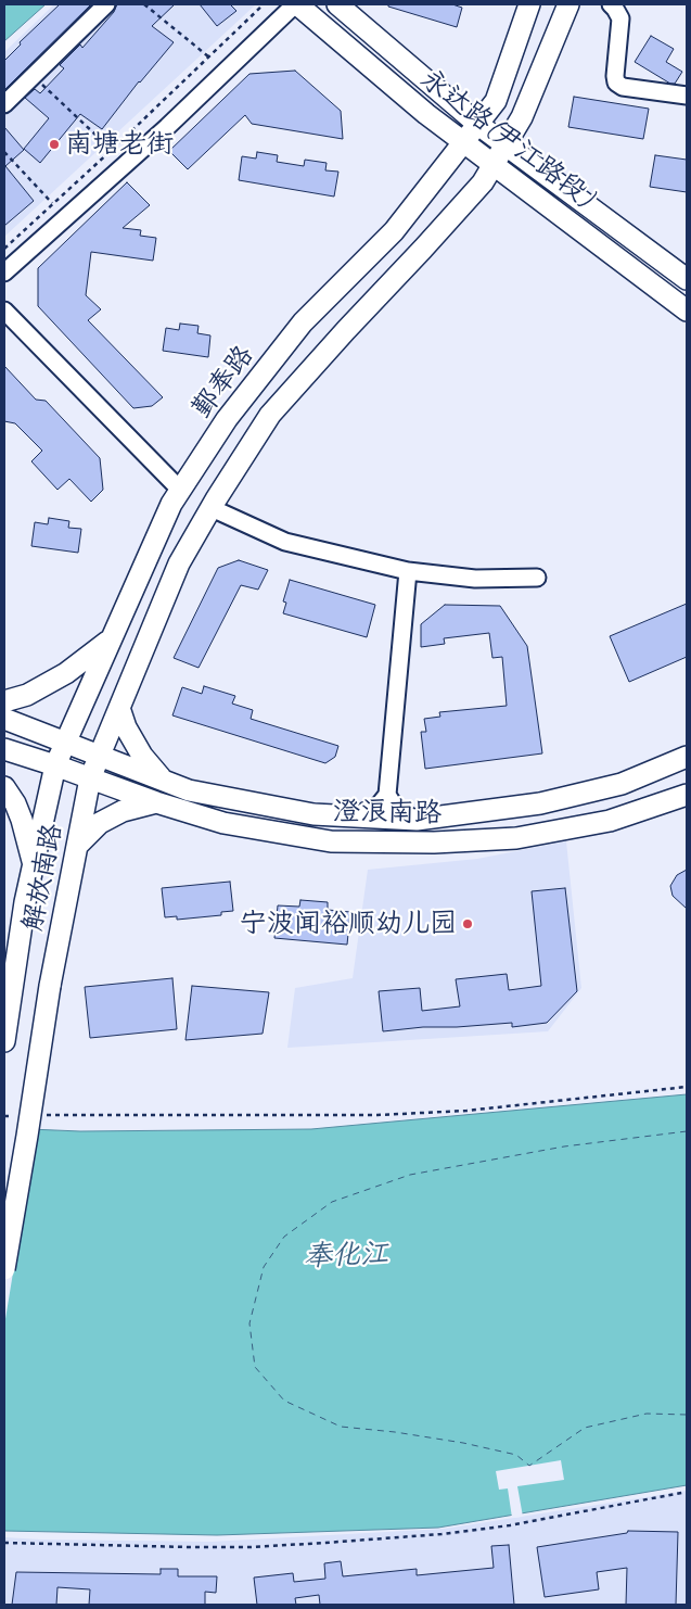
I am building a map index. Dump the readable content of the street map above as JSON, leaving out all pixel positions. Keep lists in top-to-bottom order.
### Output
{
  "streets": {
    "main road": [
      "永达路(尹江路段)",
      "鄞奉路",
      "澄浪南路",
      "解放南路"
    ]
  },
  "crossings": [
    ["永达路(尹江路段)", "鄞奉路"],
    ["澄浪南路", "解放南路"]
  ],
  "water": ["奉化江"],
  "places": ["南塘老街", "宁波闻裕顺幼儿园"]
}
